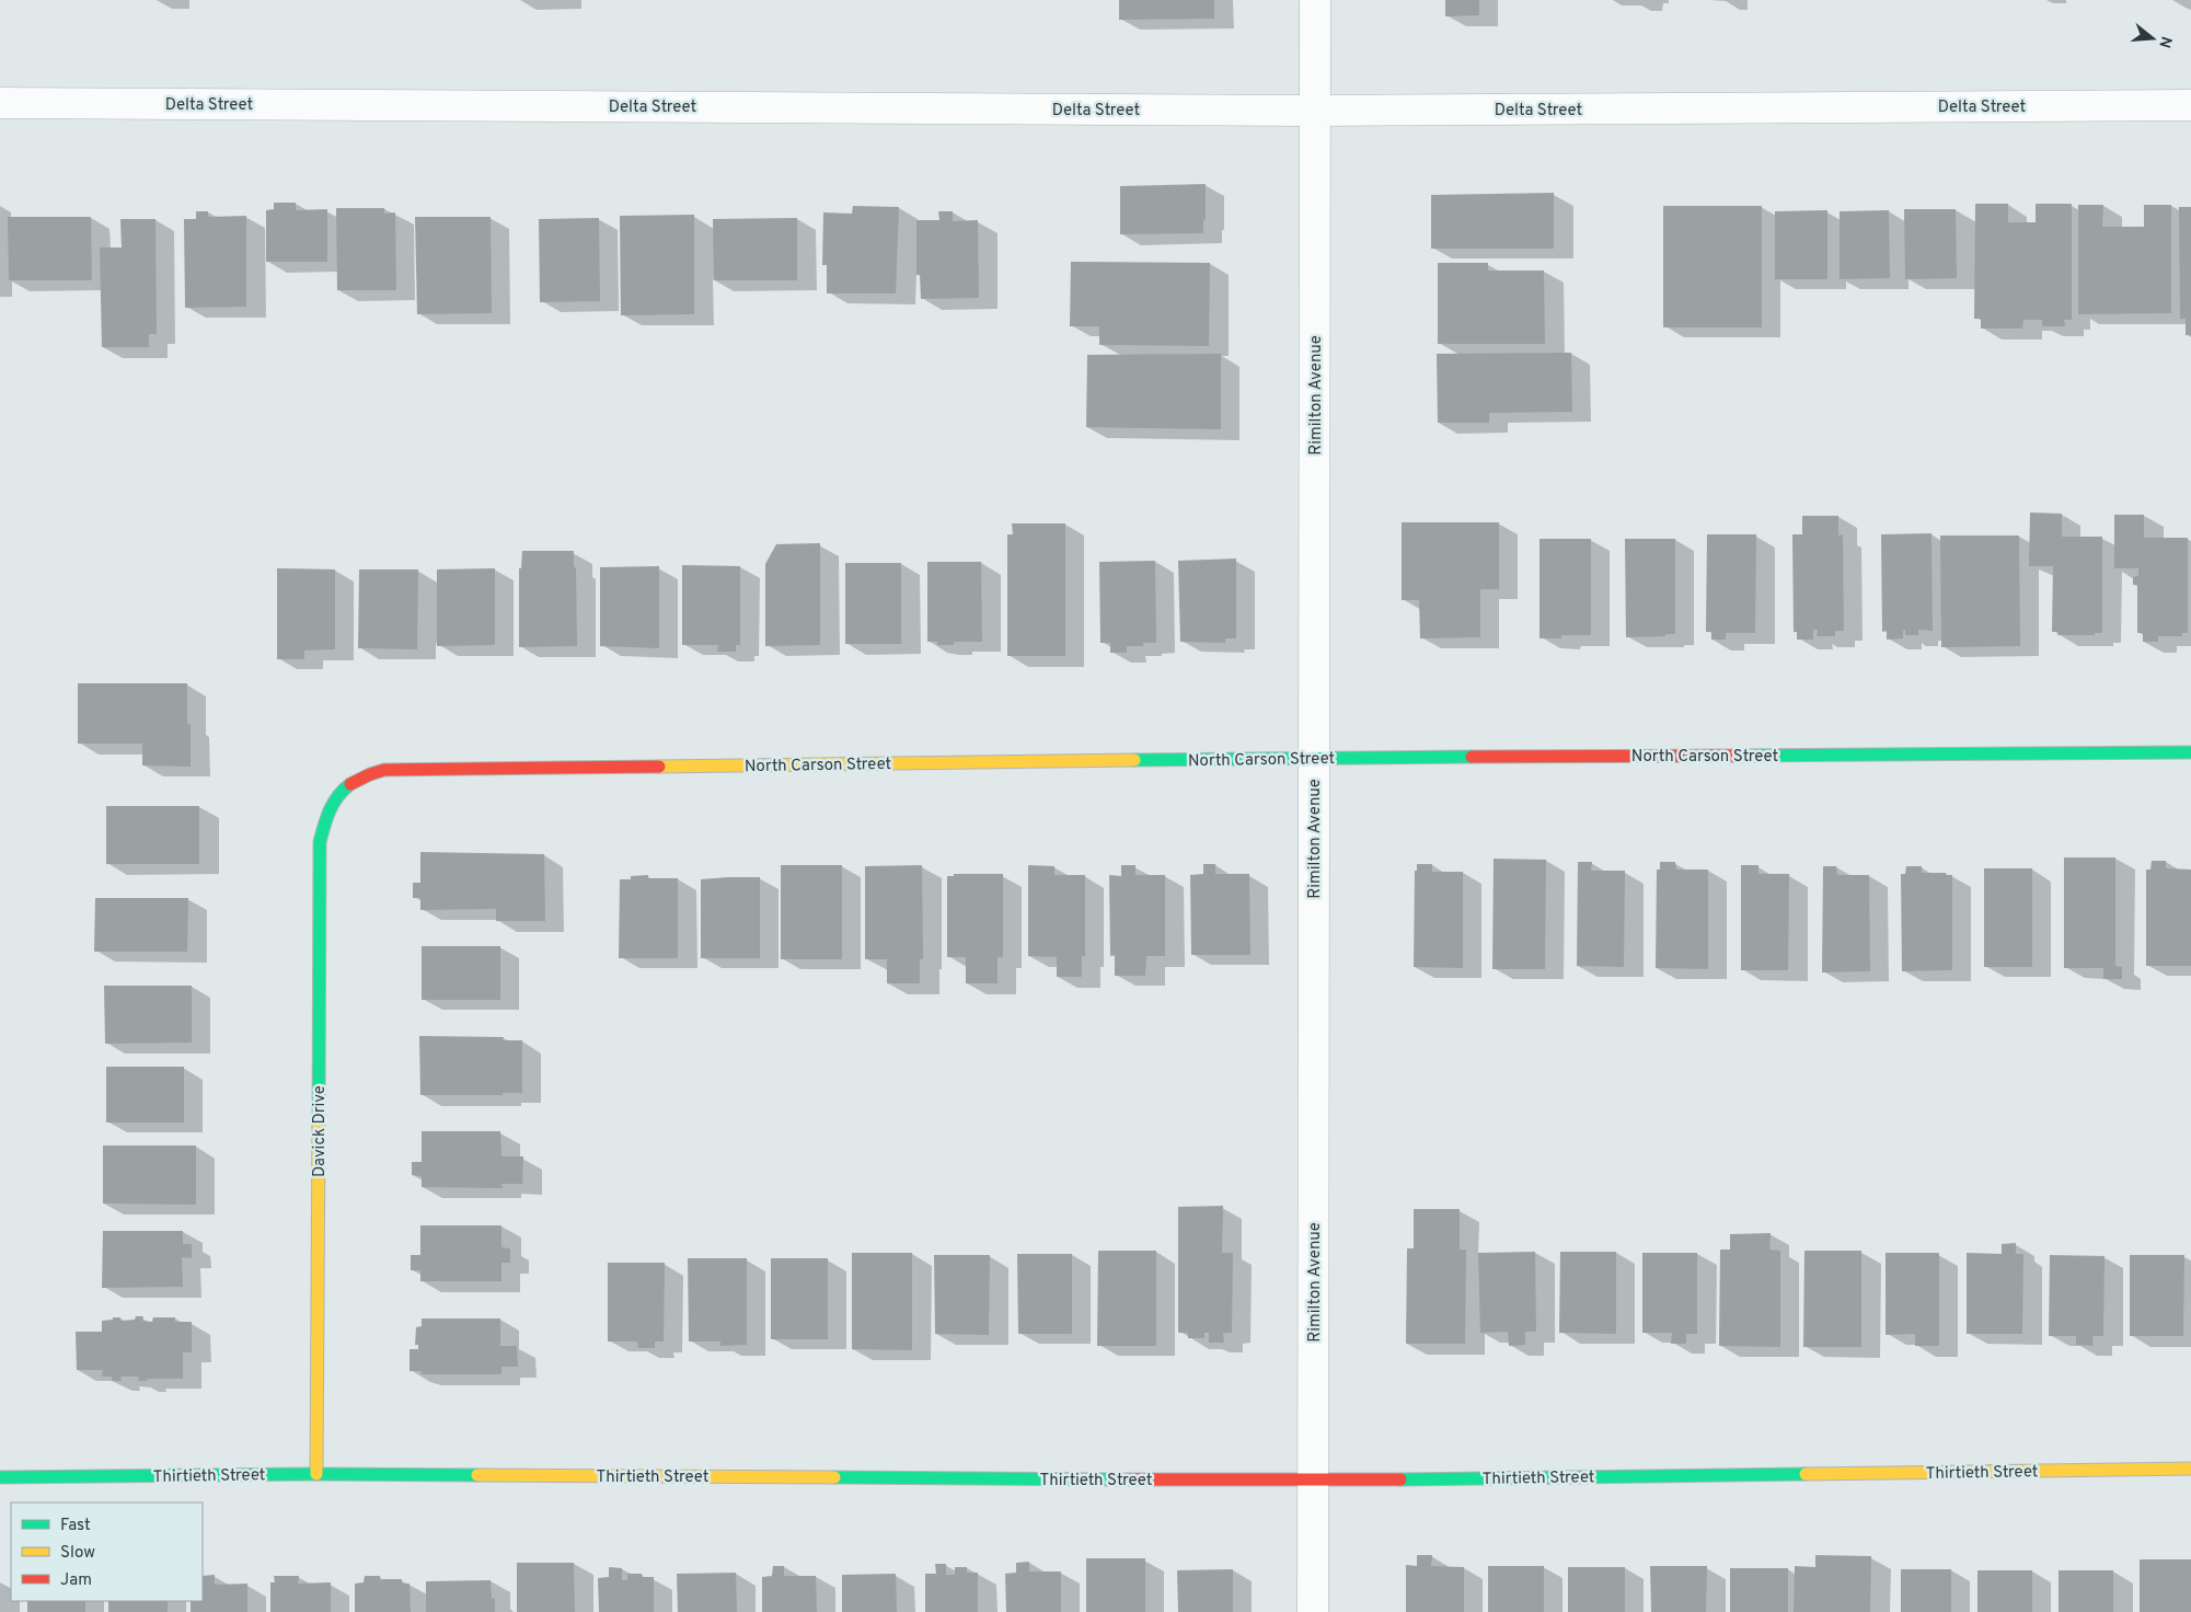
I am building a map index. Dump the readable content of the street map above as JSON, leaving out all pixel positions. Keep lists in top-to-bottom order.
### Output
{
  "streets": {
    "street": [
      "Delta Street",
      "Rimilton Avenue",
      "North Carson Street",
      "Davick Drive",
      "Thirtieth Street"
    ]
  },
  "crossings": [
    ["Delta Street", "Rimilton Avenue"],
    ["Rimilton Avenue", "North Carson Street"],
    ["Rimilton Avenue", "Thirtieth Street"],
    ["North Carson Street", "Davick Drive"],
    ["Davick Drive", "Thirtieth Street"]
  ],
  "legend": ["Fast", "Slow", "Jam"],
  "north": "right"
}
